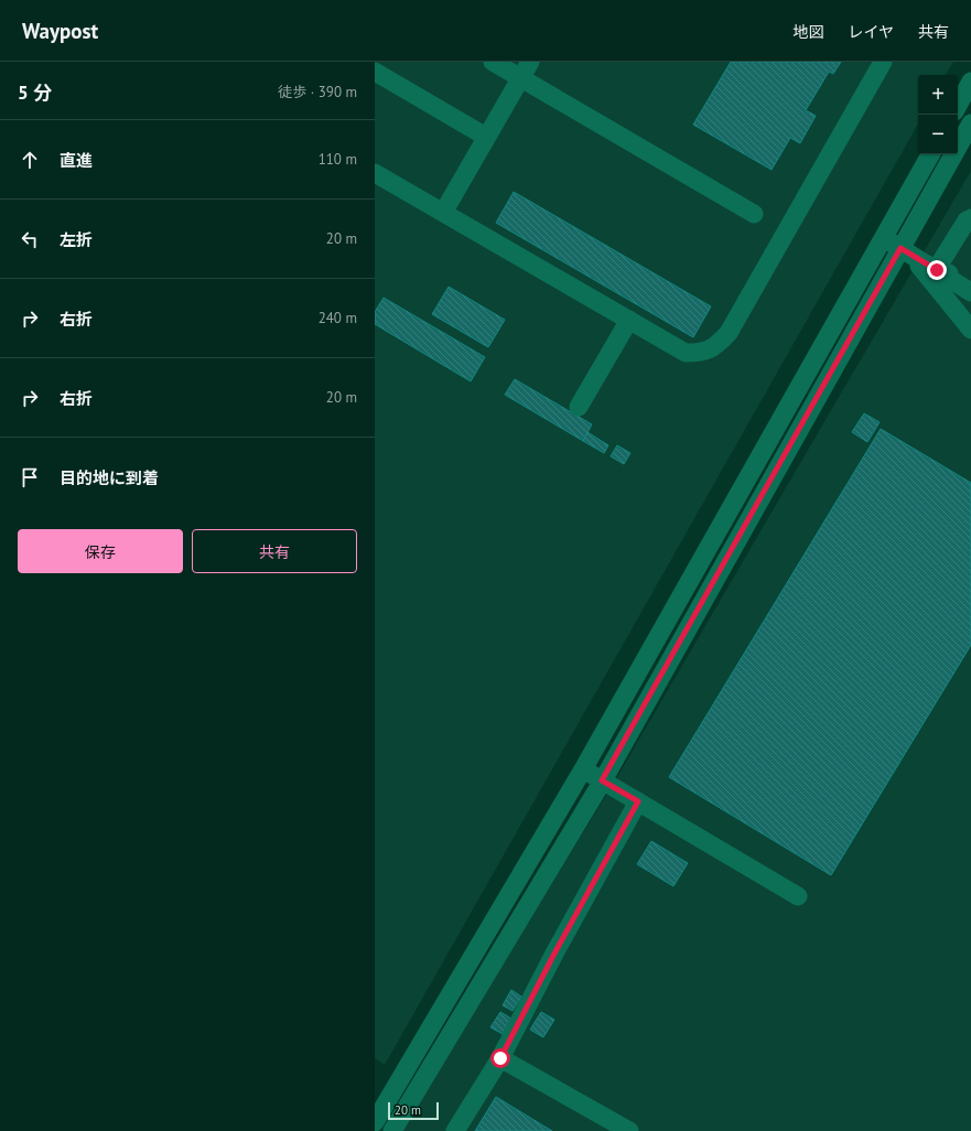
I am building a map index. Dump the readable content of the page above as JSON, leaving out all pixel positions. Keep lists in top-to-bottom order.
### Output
{
  "scale_bar": "20 m",
  "page": {
    "header": "Waypost",
    "nav": ["地図", "レイヤ", "共有"],
    "heading": ["5 分", "徒歩 · 390 m"],
    "map_buttons": ["+", "−"],
    "list": [
      ["直進", "110 m"],
      ["左折", "20 m"],
      ["右折", "240 m"],
      ["右折", "20 m"],
      "目的地に到着"
    ],
    "buttons": ["保存", "共有"],
    "scale": "20 m"
  }
}
